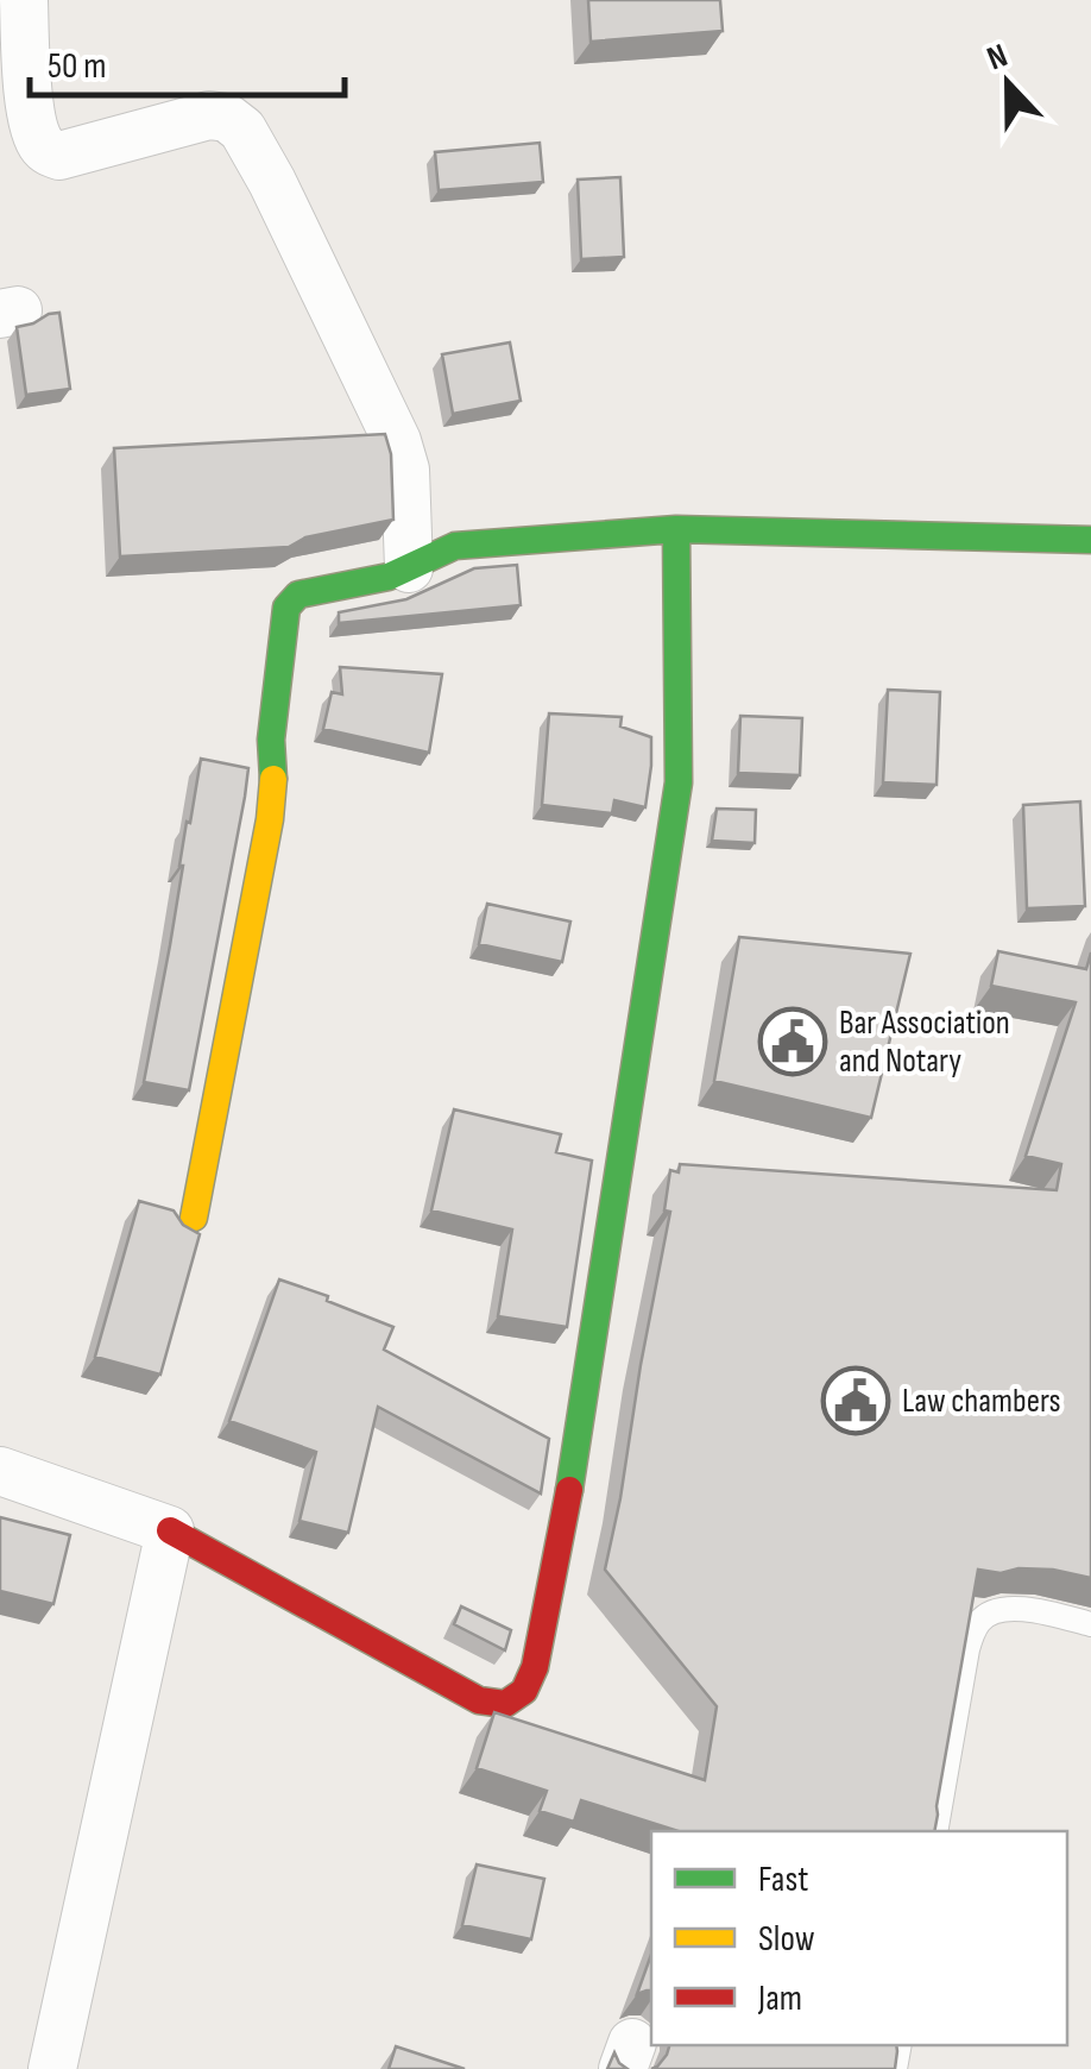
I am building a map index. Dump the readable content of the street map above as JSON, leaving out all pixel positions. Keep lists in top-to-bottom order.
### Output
{
  "places": {
    "public building": ["Bar Association and Notary", "Law chambers"]
  },
  "legend": ["Fast", "Slow", "Jam"],
  "scale_bar": "50 m",
  "north": "top"
}
